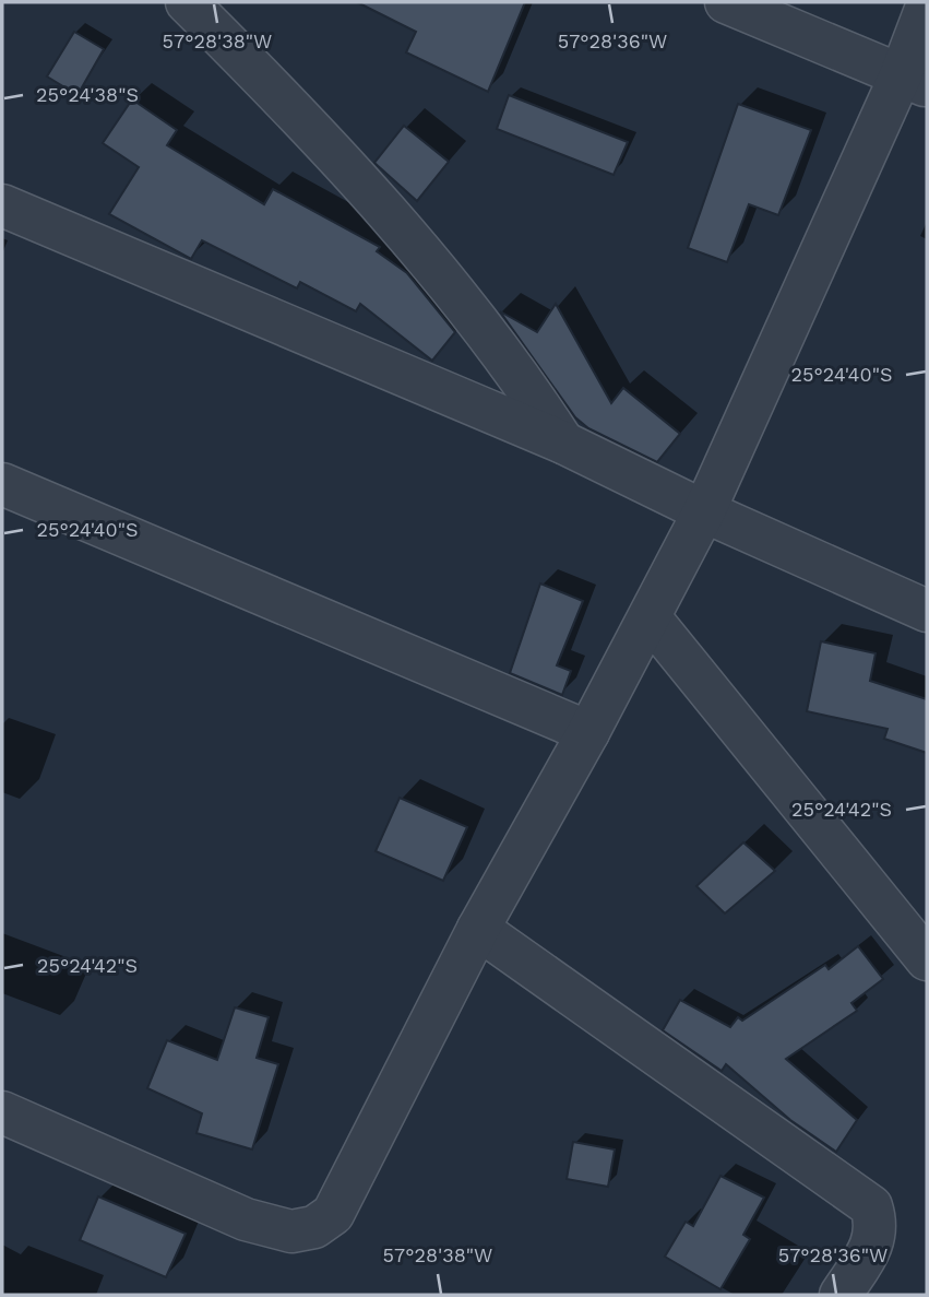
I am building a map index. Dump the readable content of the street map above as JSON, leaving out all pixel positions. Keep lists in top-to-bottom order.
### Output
{
  "coordinates": [
    "57°28'38\"W",
    "57°28'36\"W",
    "25°24'38\"S",
    "25°24'40\"S",
    "25°24'42\"S"
  ]
}
